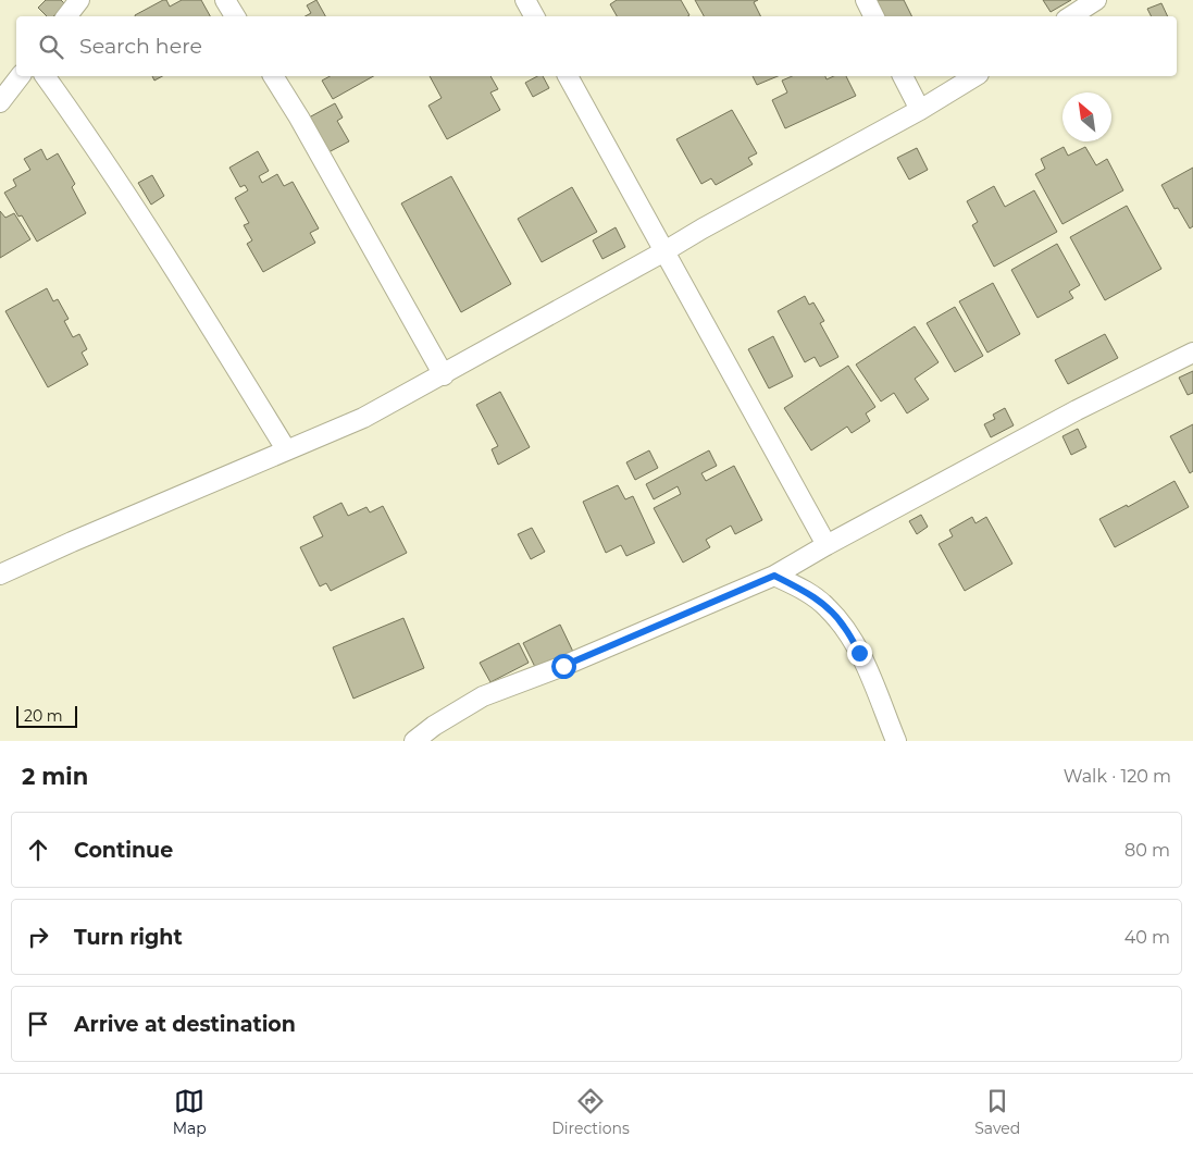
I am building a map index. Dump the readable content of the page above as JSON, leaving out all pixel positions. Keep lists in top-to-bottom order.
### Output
{
  "scale_bar": "20 m",
  "north": "top left",
  "page": {
    "search": "Search here",
    "scale": "20 m",
    "heading": ["2 min", "Walk · 120 m"],
    "list": [
      ["Continue", "80 m"],
      ["Turn right", "40 m"],
      "Arrive at destination"
    ],
    "nav": ["Map", "Directions", "Saved"]
  }
}
